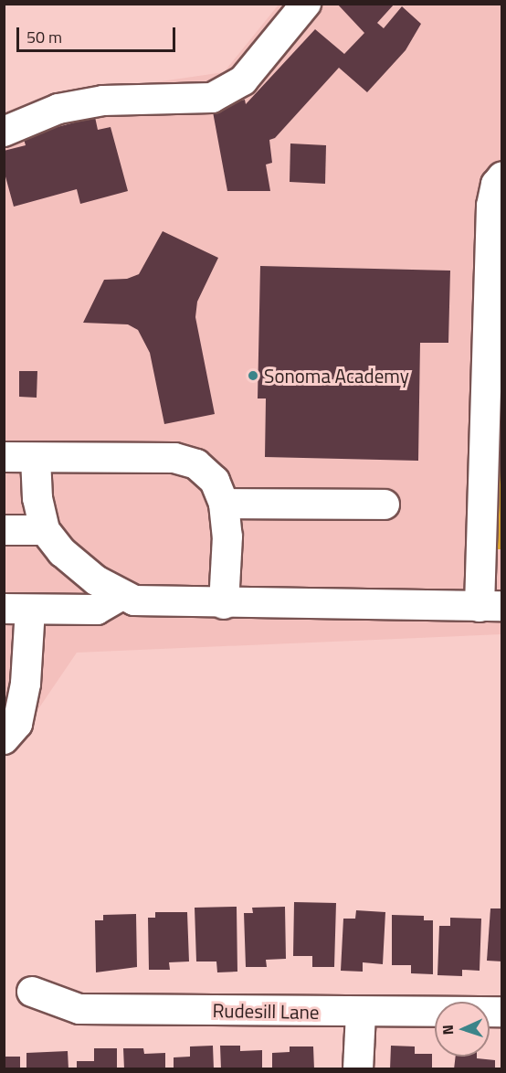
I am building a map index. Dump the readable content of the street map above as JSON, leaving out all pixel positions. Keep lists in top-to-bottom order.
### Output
{
  "streets": {
    "street": ["Rudesill Lane"]
  },
  "places": ["Sonoma Academy"],
  "scale_bar": "50 m",
  "north": "left"
}
